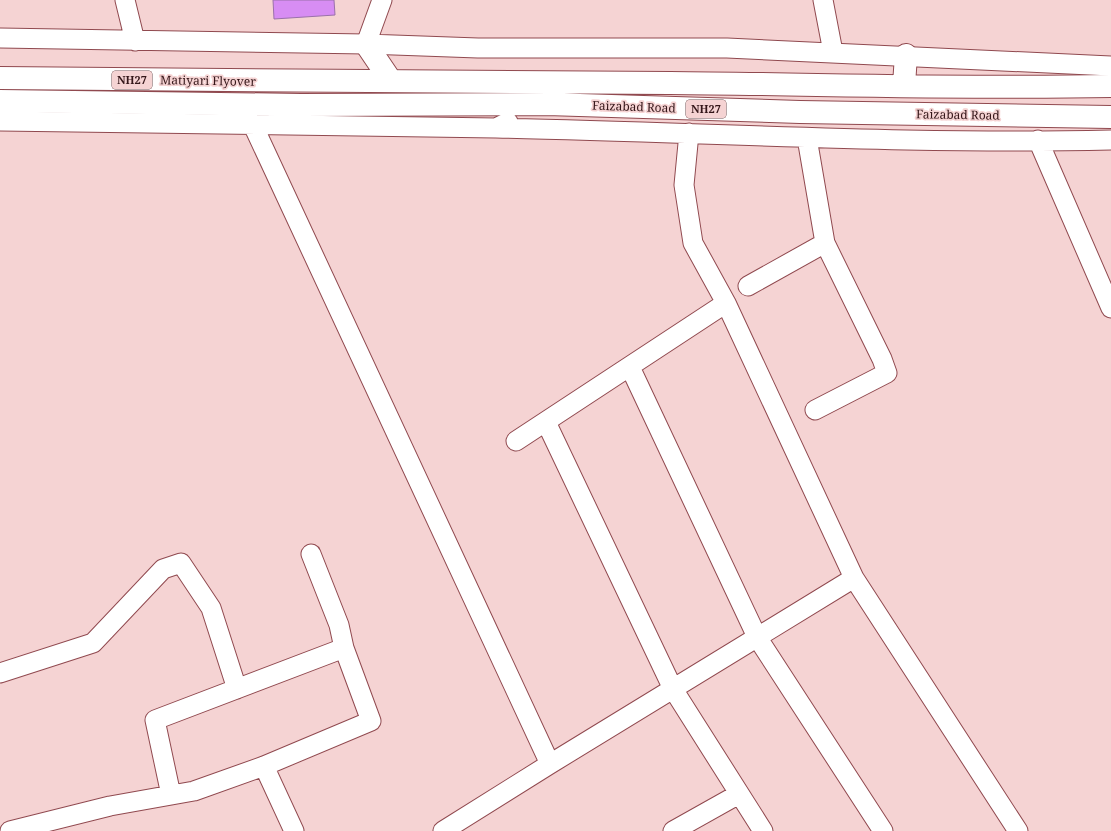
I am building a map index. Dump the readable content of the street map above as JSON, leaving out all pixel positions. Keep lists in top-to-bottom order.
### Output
{
  "streets": {
    "highway": ["NH27", "Matiyari Flyover", "Faizabad Road"]
  },
  "crossings": [
    ["Matiyari Flyover", "Faizabad Road"]
  ]
}
